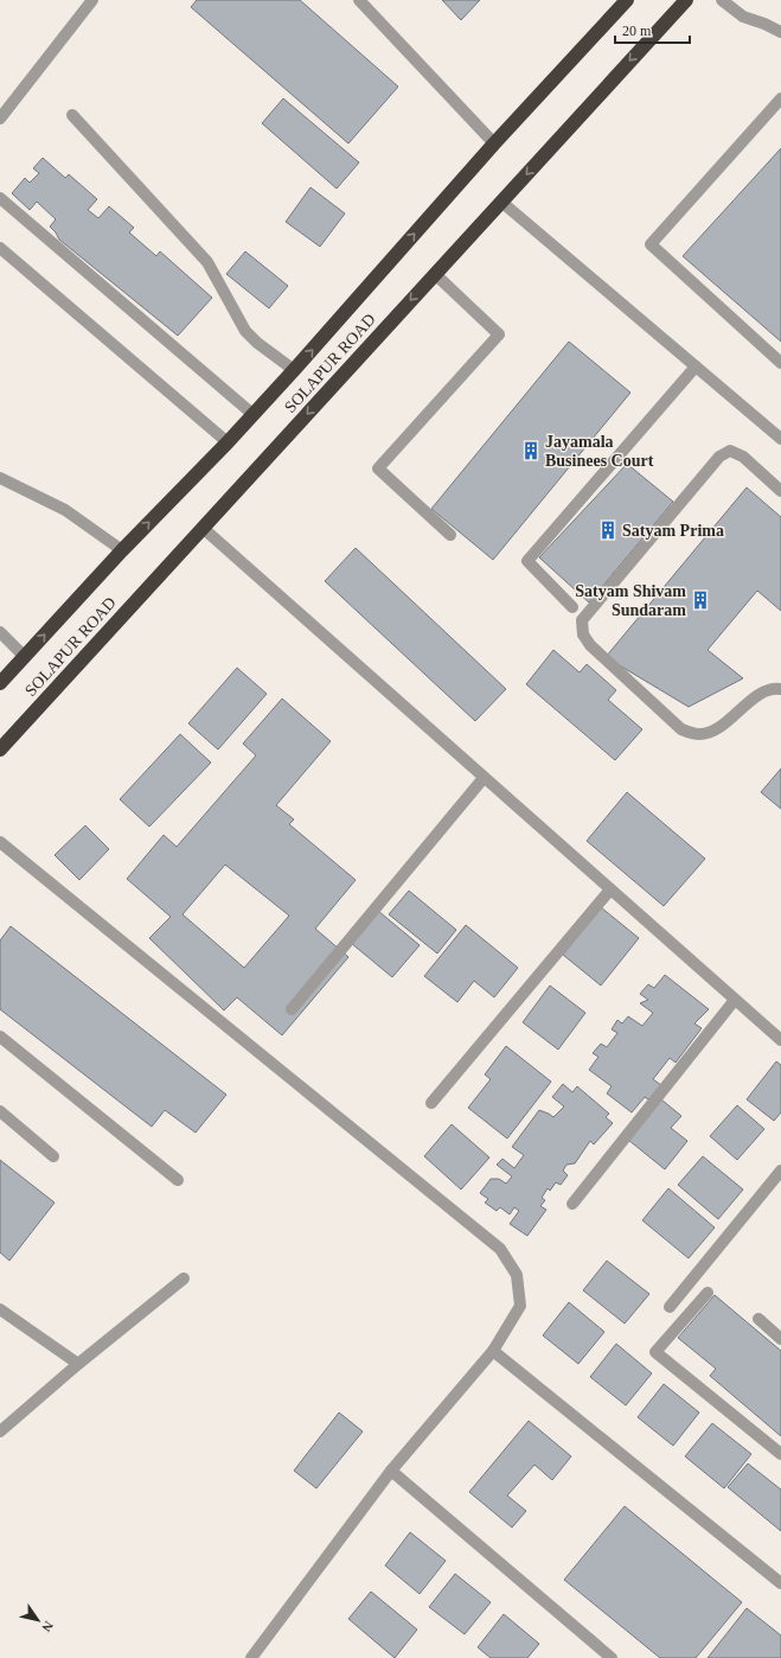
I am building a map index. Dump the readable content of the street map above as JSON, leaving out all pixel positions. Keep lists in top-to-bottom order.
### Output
{
  "streets": {
    "highway": ["SOLAPUR ROAD"]
  },
  "places": {
    "building": ["Jayamala Businees Court", "Satyam Prima", "Satyam Shivam Sundaram"]
  },
  "scale_bar": "20 m",
  "north": "bottom right"
}
